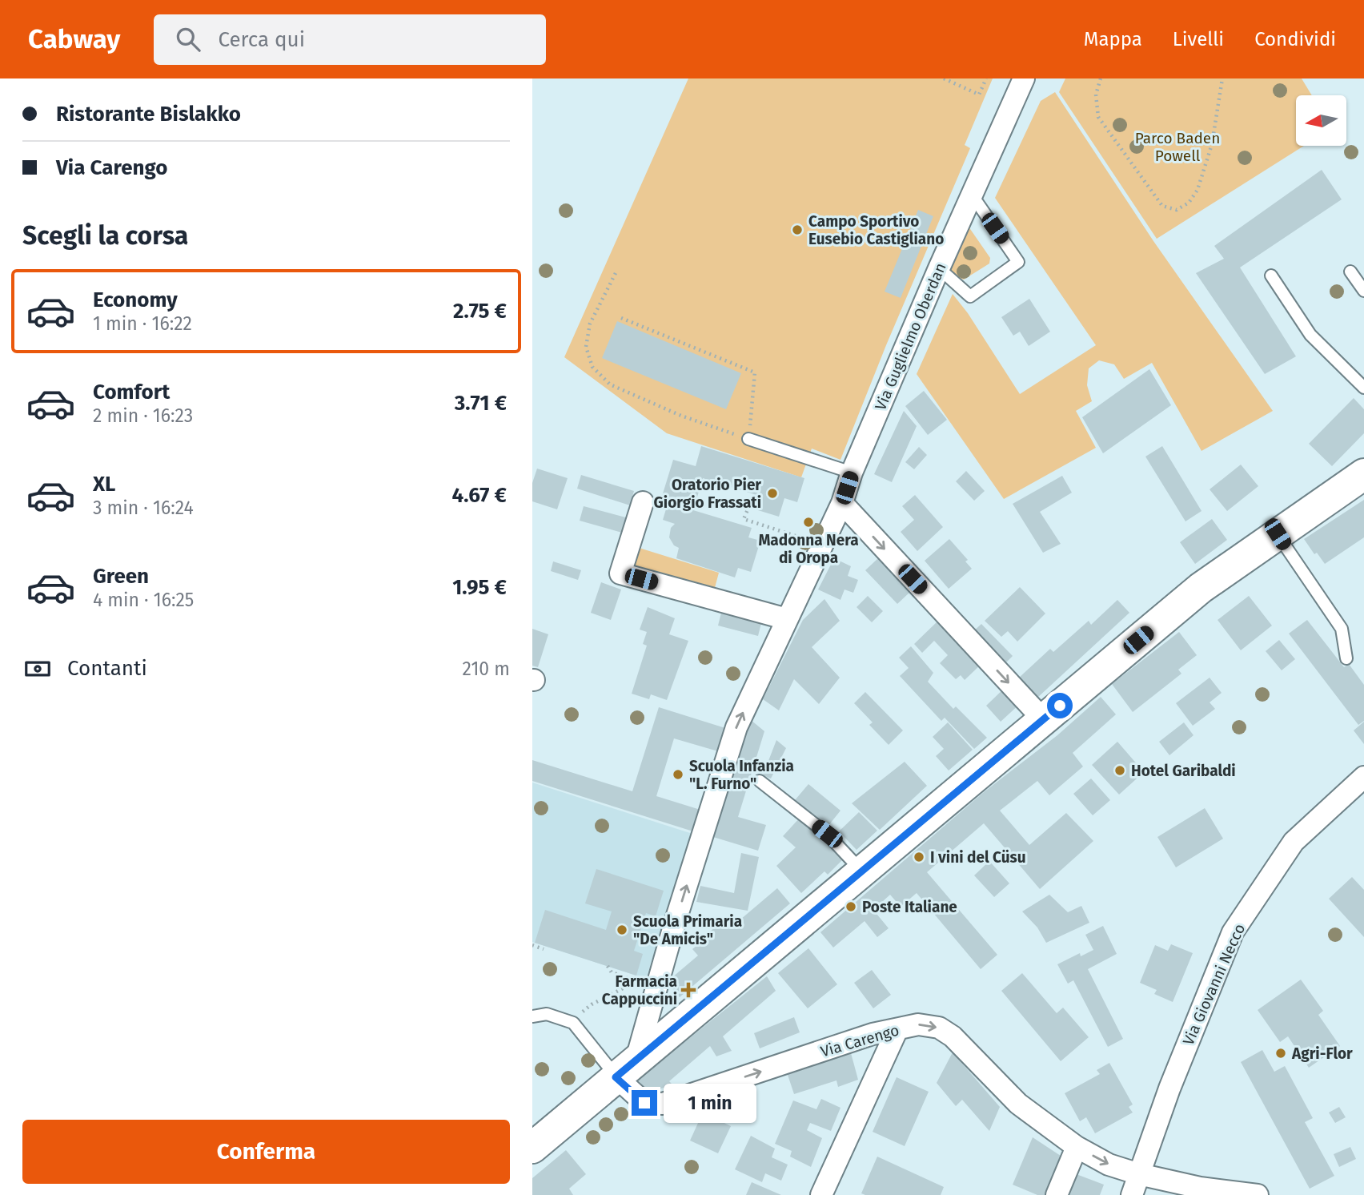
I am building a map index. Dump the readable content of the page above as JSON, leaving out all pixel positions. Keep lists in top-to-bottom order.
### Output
{
  "streets": {
    "street": ["Via Guglielmo Oberdan", "Via Giovanni Necco", "Via Carengo"]
  },
  "crossings": [
    ["Via Guglielmo Oberdan", "Via Carengo"],
    ["Via Giovanni Necco", "Via Carengo"]
  ],
  "one_way": ["Via Guglielmo Oberdan", "Via Carengo"],
  "parks": ["Parco Baden Powell"],
  "places": {
    "other": [
      "Campo Sportivo Eusebio Castigliano",
      "Oratorio Pier Giorgio Frassati",
      "Madonna Nera di Oropa",
      "Hotel Garibaldi",
      "Scuola Infanzia \"L. Furno\"",
      "I vini del Cüsu",
      "Poste Italiane",
      "Scuola Primaria \"De Amicis\"",
      "Agri-Flor"
    ],
    "health": ["Farmacia Cappuccini"]
  },
  "north": "left",
  "page": {
    "header": "Cabway",
    "search": "Cerca qui",
    "nav": ["Mappa", "Livelli", "Condividi"],
    "banner": ["Ristorante Bislakko", "Via Carengo"],
    "heading": "Scegli la corsa",
    "list": [
      {
        "name": "Economy",
        "note": "1 min · 16:22",
        "value": "2.75 €"
      },
      {
        "name": "Comfort",
        "note": "2 min · 16:23",
        "value": "3.71 €"
      },
      {
        "name": "XL",
        "note": "3 min · 16:24",
        "value": "4.67 €"
      },
      {
        "name": "Green",
        "note": "4 min · 16:25",
        "value": "1.95 €"
      }
    ],
    "pay": ["Contanti", "210 m"],
    "bubble": "1 min",
    "buttons": "Conferma"
  }
}
